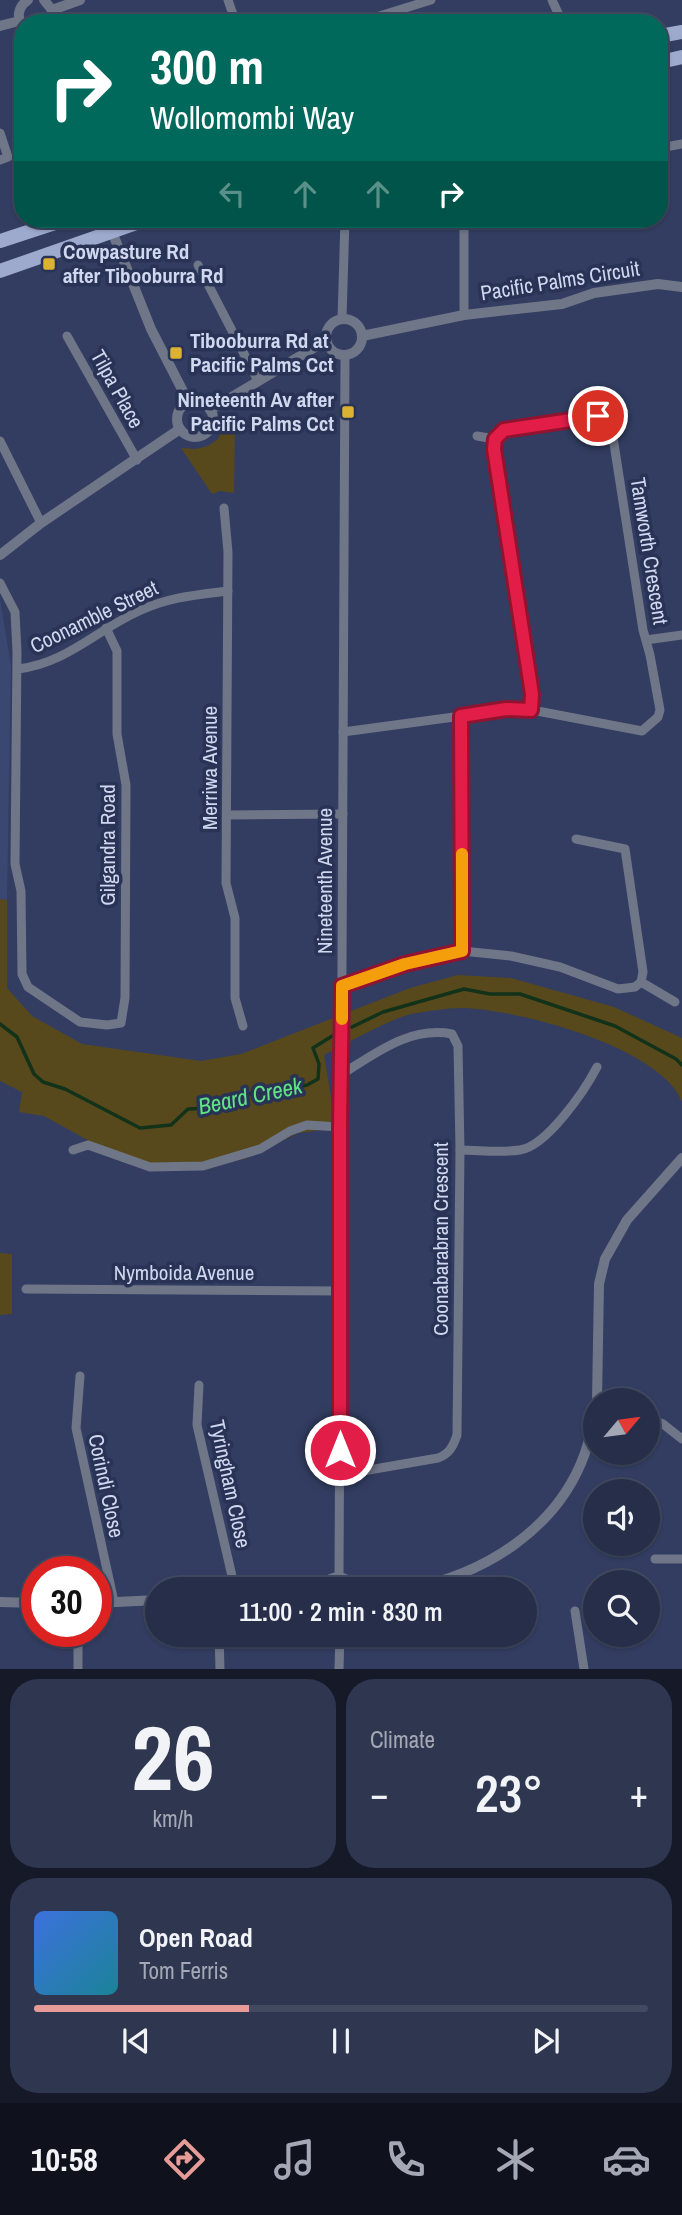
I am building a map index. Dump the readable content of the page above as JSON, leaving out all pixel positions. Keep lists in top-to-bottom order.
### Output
{
  "streets": {
    "street": [
      "Pacific Palms Circuit",
      "Tilpa Place",
      "Tamworth Crescent",
      "Coonamble Street",
      "Merriwa Avenue",
      "Gilgandra Road",
      "Nineteenth Avenue",
      "Coonabarabran Crescent",
      "Nymboida Avenue",
      "Tyringham Close",
      "Corindi Close"
    ]
  },
  "crossings": [
    ["Pacific Palms Circuit", "Nineteenth Avenue"],
    ["Tamworth Crescent", "Nineteenth Avenue"],
    ["Coonamble Street", "Merriwa Avenue"],
    ["Coonamble Street", "Gilgandra Road"],
    ["Nineteenth Avenue", "Coonabarabran Crescent"],
    ["Nineteenth Avenue", "Nymboida Avenue"]
  ],
  "water": ["Beard Creek"],
  "places": {
    "transit": ["Cowpasture Rd after Tibooburra Rd", "Tibooburra Rd at Pacific Palms Cct", "Nineteenth Av after Pacific Palms Cct"]
  },
  "north": "top right",
  "page": {
    "turn": ["300 m", "Wollomombi Way"],
    "limit": "30",
    "trip": "11:00 · 2 min · 830 m",
    "tile": [
      ["26", "km/h"],
      "Climate"
    ],
    "heat": ["−", "23°", "+"],
    "song": ["Open Road", "Tom Ferris"],
    "tabs": "10:58"
  }
}
